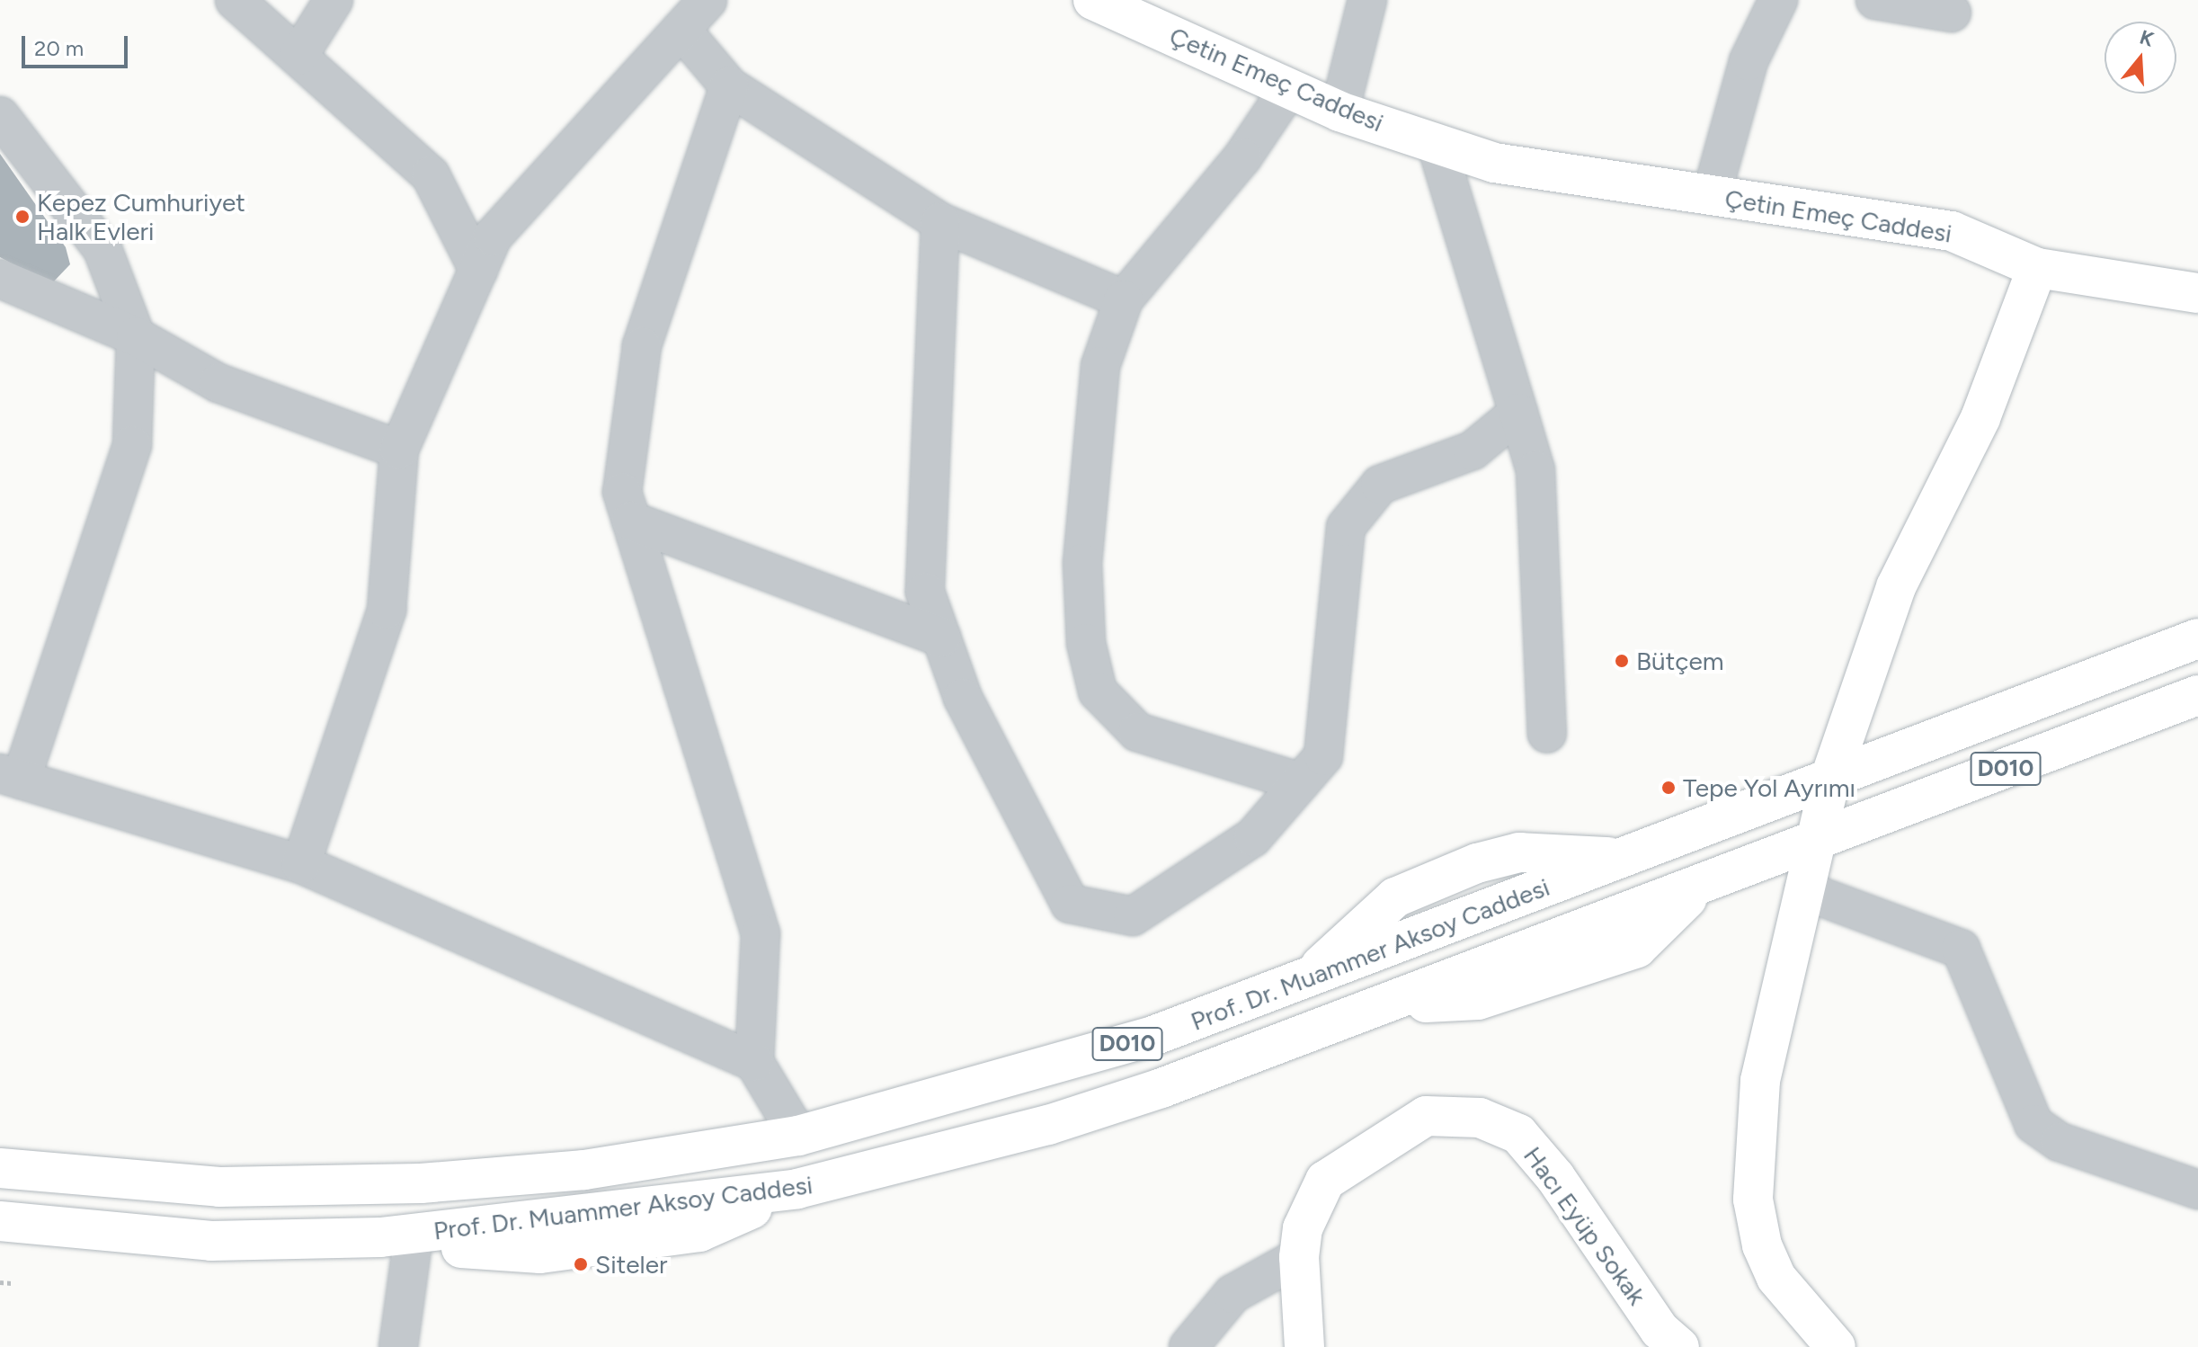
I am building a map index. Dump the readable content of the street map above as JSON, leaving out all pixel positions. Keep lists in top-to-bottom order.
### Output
{
  "streets": {
    "main road": [
      "Çetin Emeç Caddesi",
      "D010",
      "Prof. Dr. Muammer Aksoy Caddesi",
      "Hacı Eyüp Sokak"
    ]
  },
  "places": [
    "Kepez Cumhuriyet Halk Evleri",
    "Bütçem",
    "Tepe Yol Ayrımı",
    "Siteler"
  ],
  "scale_bar": "20 m",
  "north": "top"
}
